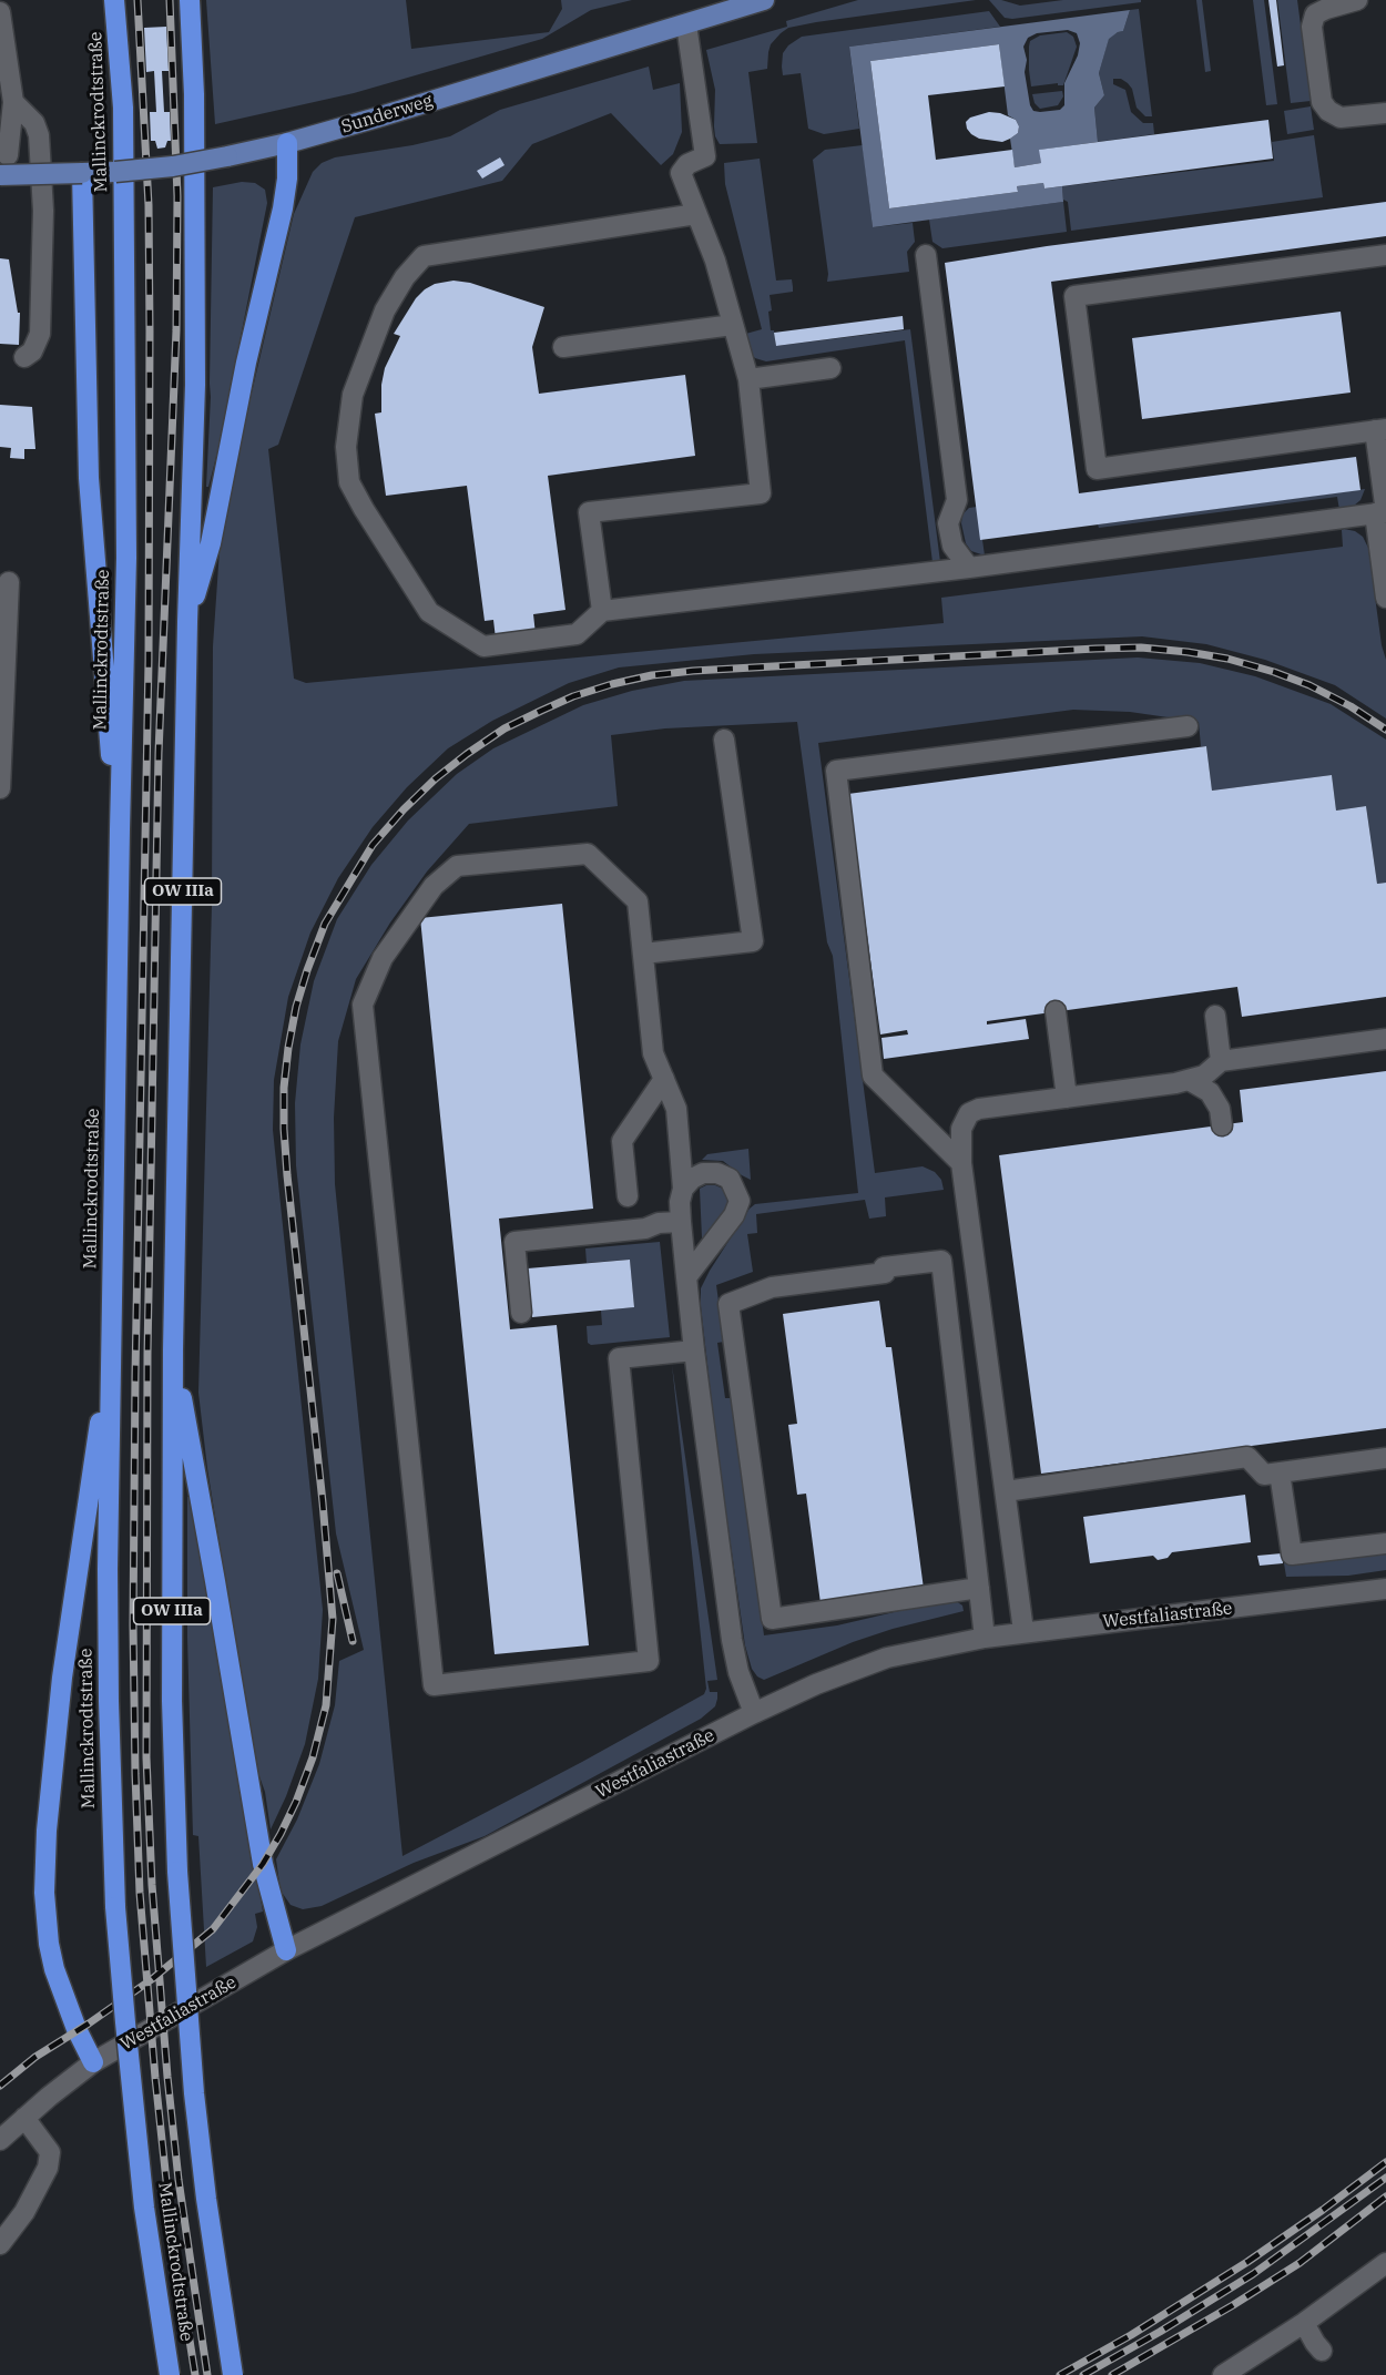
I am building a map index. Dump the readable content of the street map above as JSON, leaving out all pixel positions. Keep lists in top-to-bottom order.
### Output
{
  "streets": {
    "highway": ["Mallinckrodtstraße", "OW IIIa"],
    "main road": ["Sunderweg"],
    "street": ["Westfaliastraße"]
  }
}
